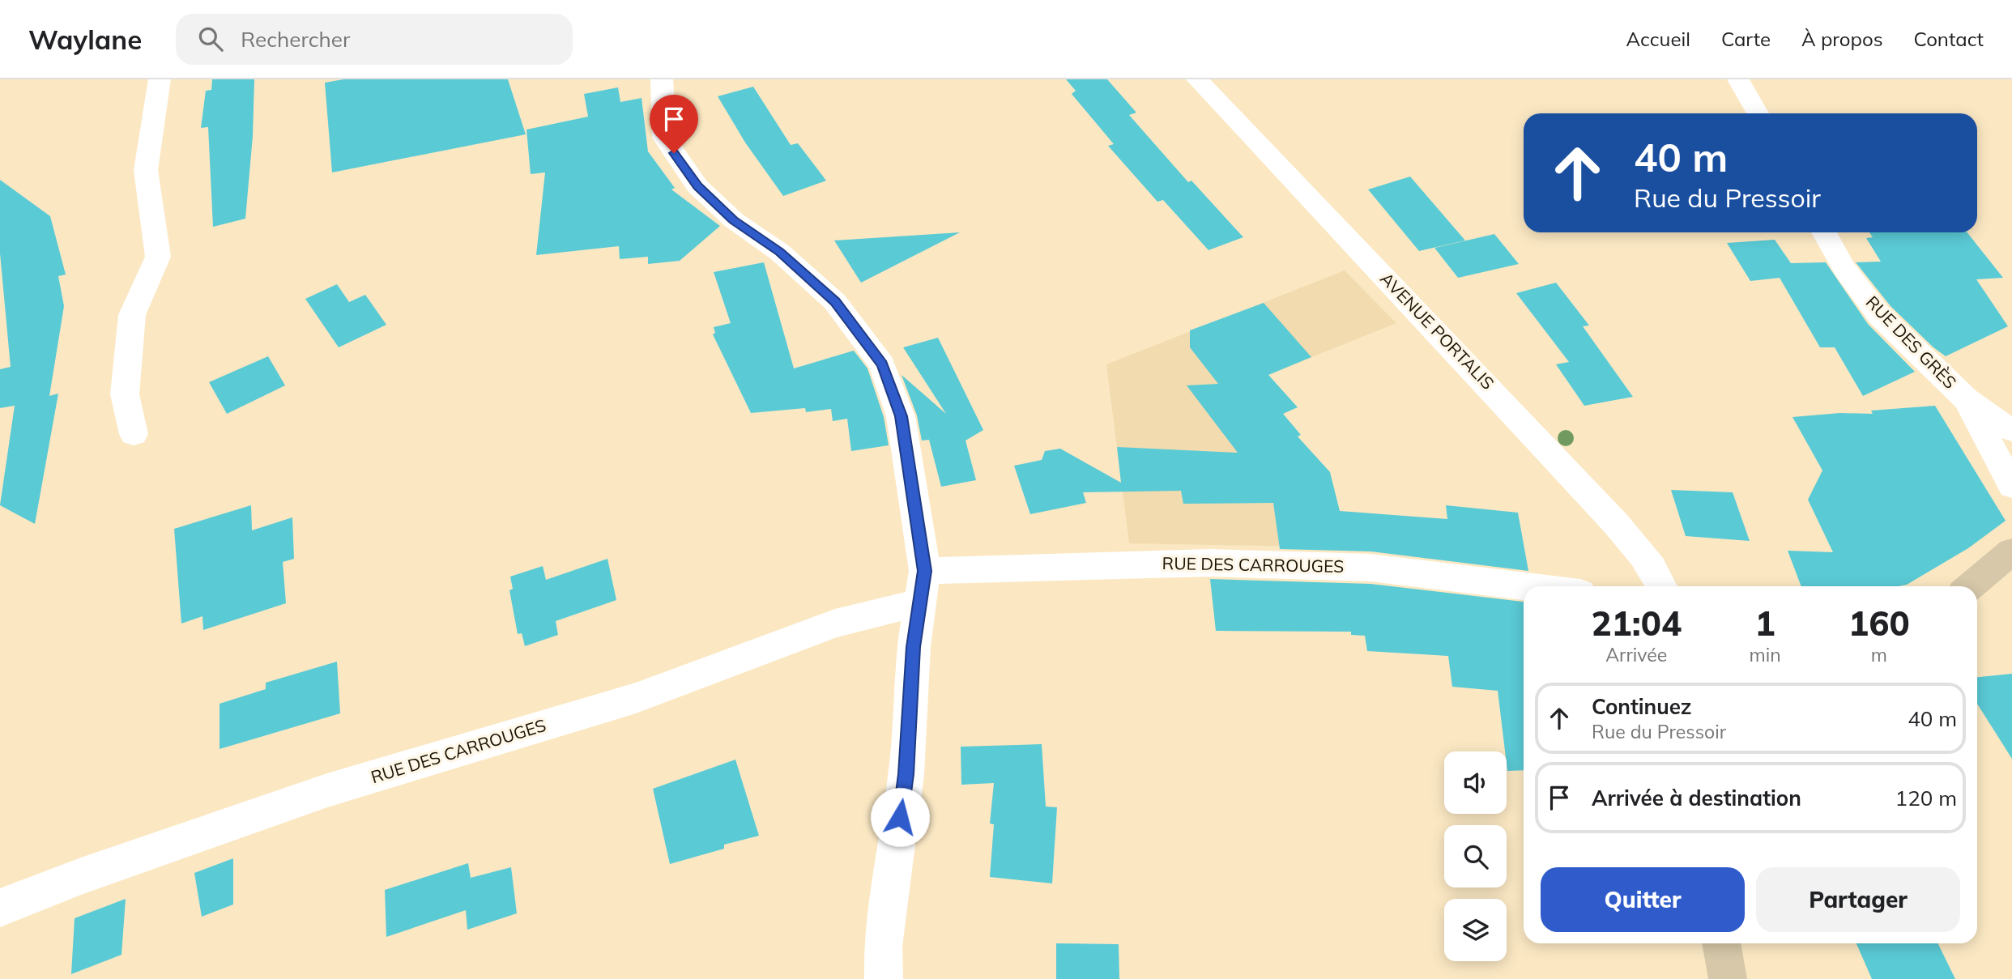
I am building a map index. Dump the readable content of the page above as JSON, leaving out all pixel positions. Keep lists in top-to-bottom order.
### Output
{
  "streets": {
    "street": ["AVENUE PORTALIS", "RUE DES GRÈS", "RUE DES CARROUGES"]
  },
  "page": {
    "header": "Waylane",
    "search": "Rechercher",
    "nav": [
      "Accueil",
      "Carte",
      "À propos",
      "Contact"
    ],
    "turn": ["40 m", "Rue du Pressoir"],
    "eta": [
      "21:04",
      "Arrivée",
      "1",
      "min",
      "160",
      "m"
    ],
    "list": [
      {
        "name": "Continuez",
        "note": "Rue du Pressoir",
        "value": "40 m"
      },
      {
        "name": "Arrivée à destination",
        "value": "120 m"
      }
    ],
    "buttons": ["Quitter", "Partager"]
  }
}
